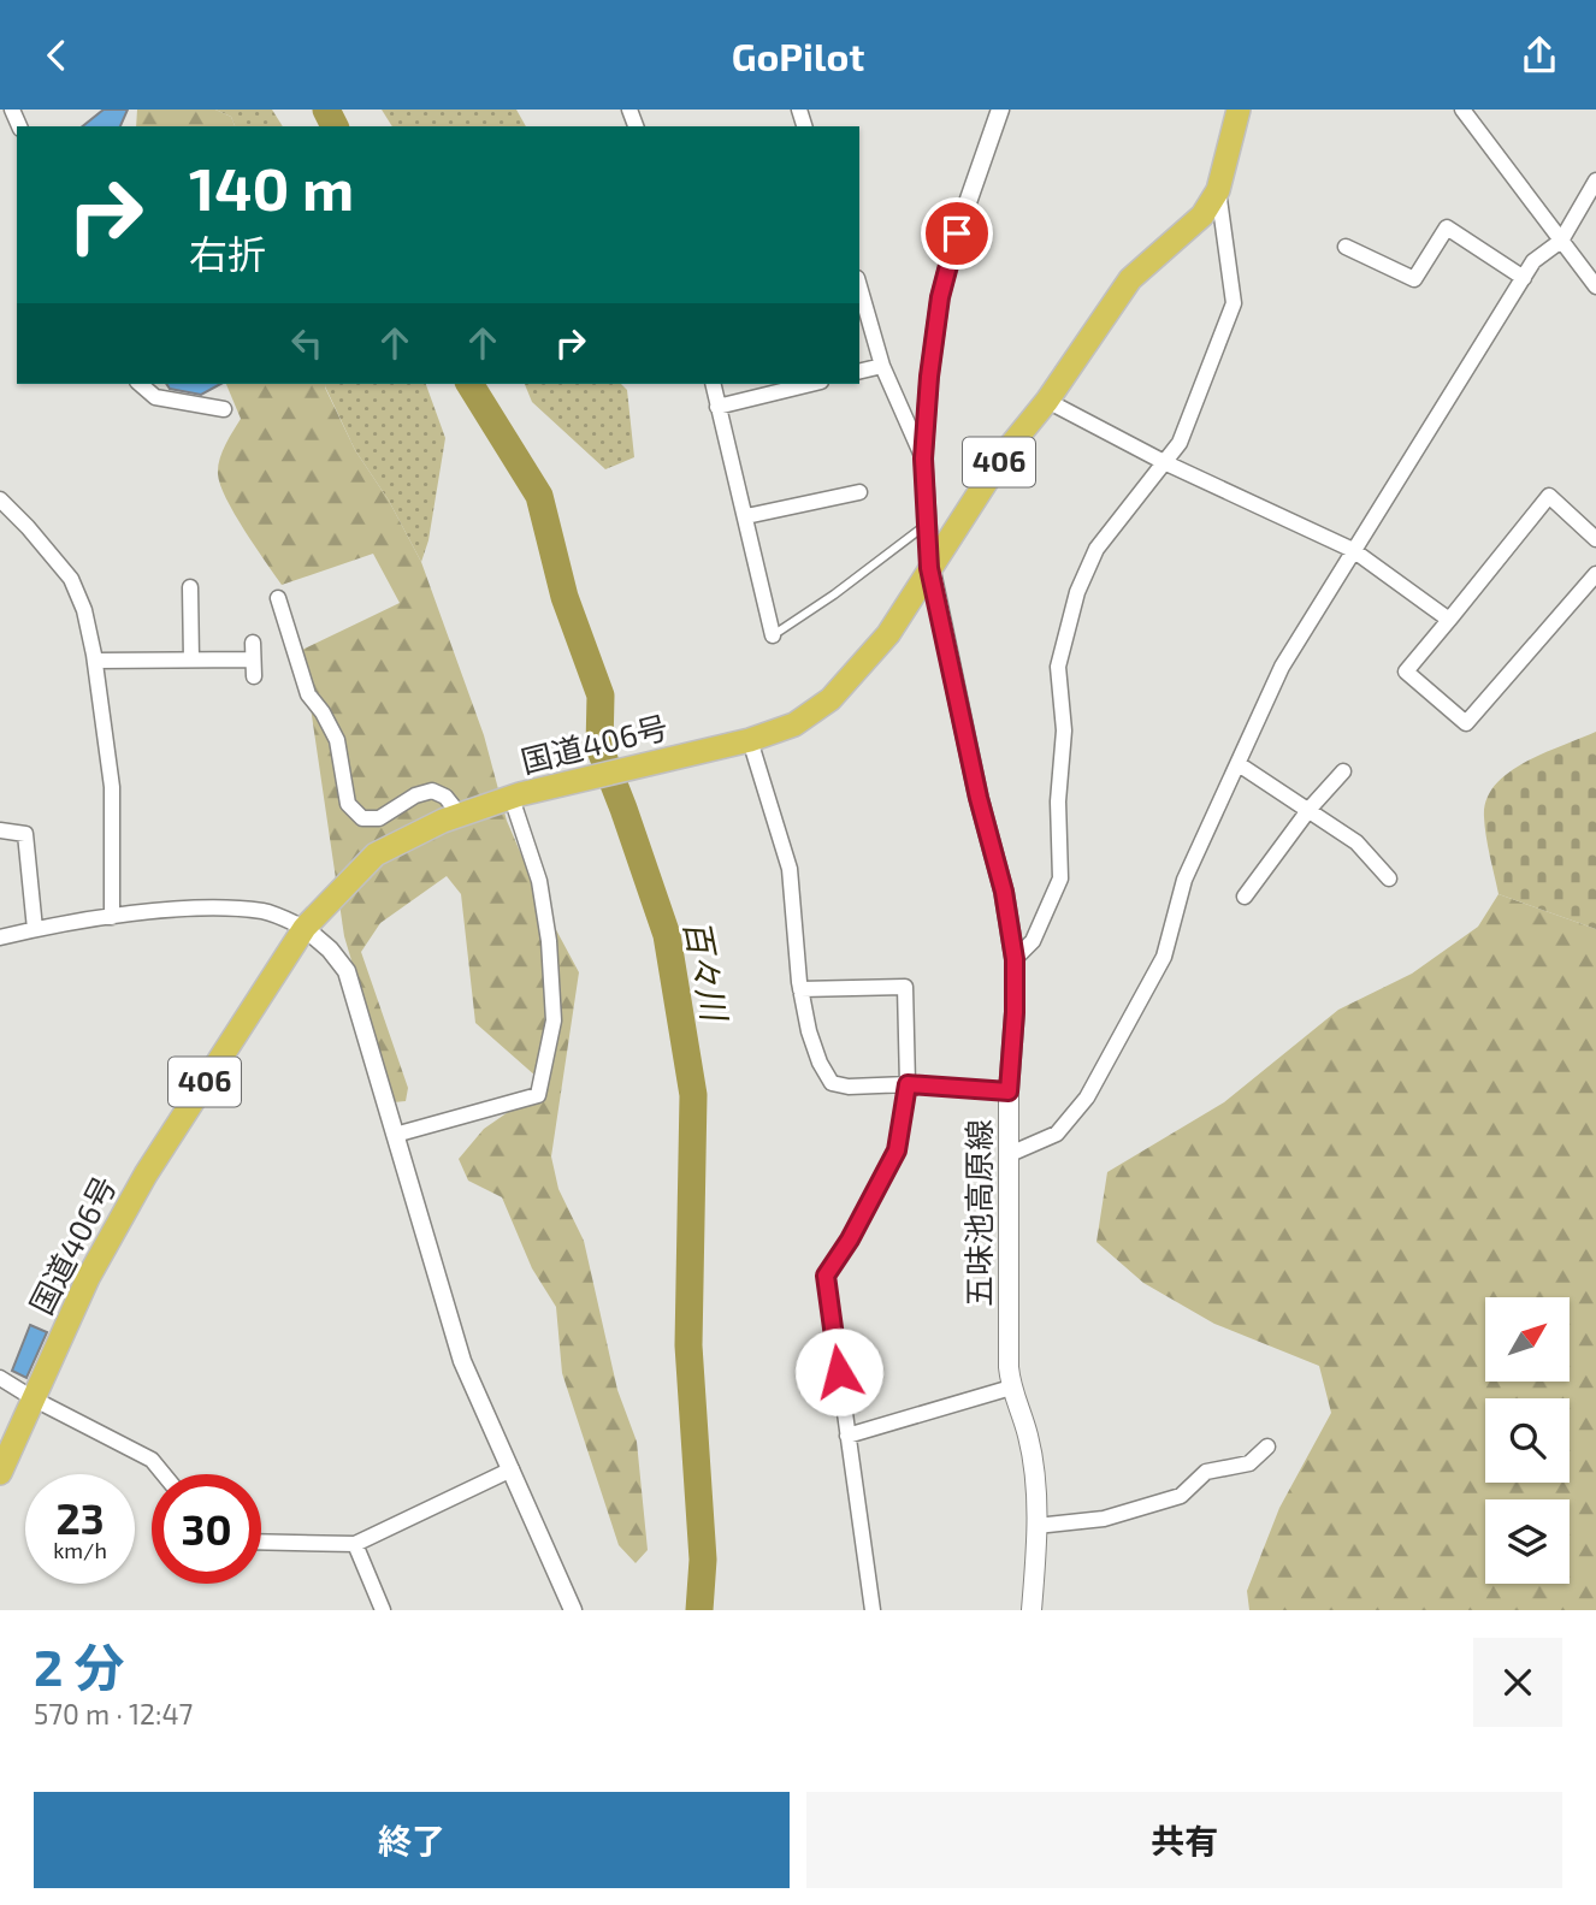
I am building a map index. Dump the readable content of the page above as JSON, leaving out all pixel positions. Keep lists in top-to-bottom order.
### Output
{
  "streets": {
    "highway": ["406", "国道406号"],
    "main road": ["五味池高原線"]
  },
  "crossings": [
    ["国道406号", "五味池高原線"]
  ],
  "water": ["百々川"],
  "north": "top right",
  "page": {
    "header": "GoPilot",
    "turn": ["140 m", "右折"],
    "speed": "23 km/h",
    "limit": "30",
    "heading": ["2 分", "570 m · 12:47"],
    "buttons": ["終了", "共有"]
  }
}
